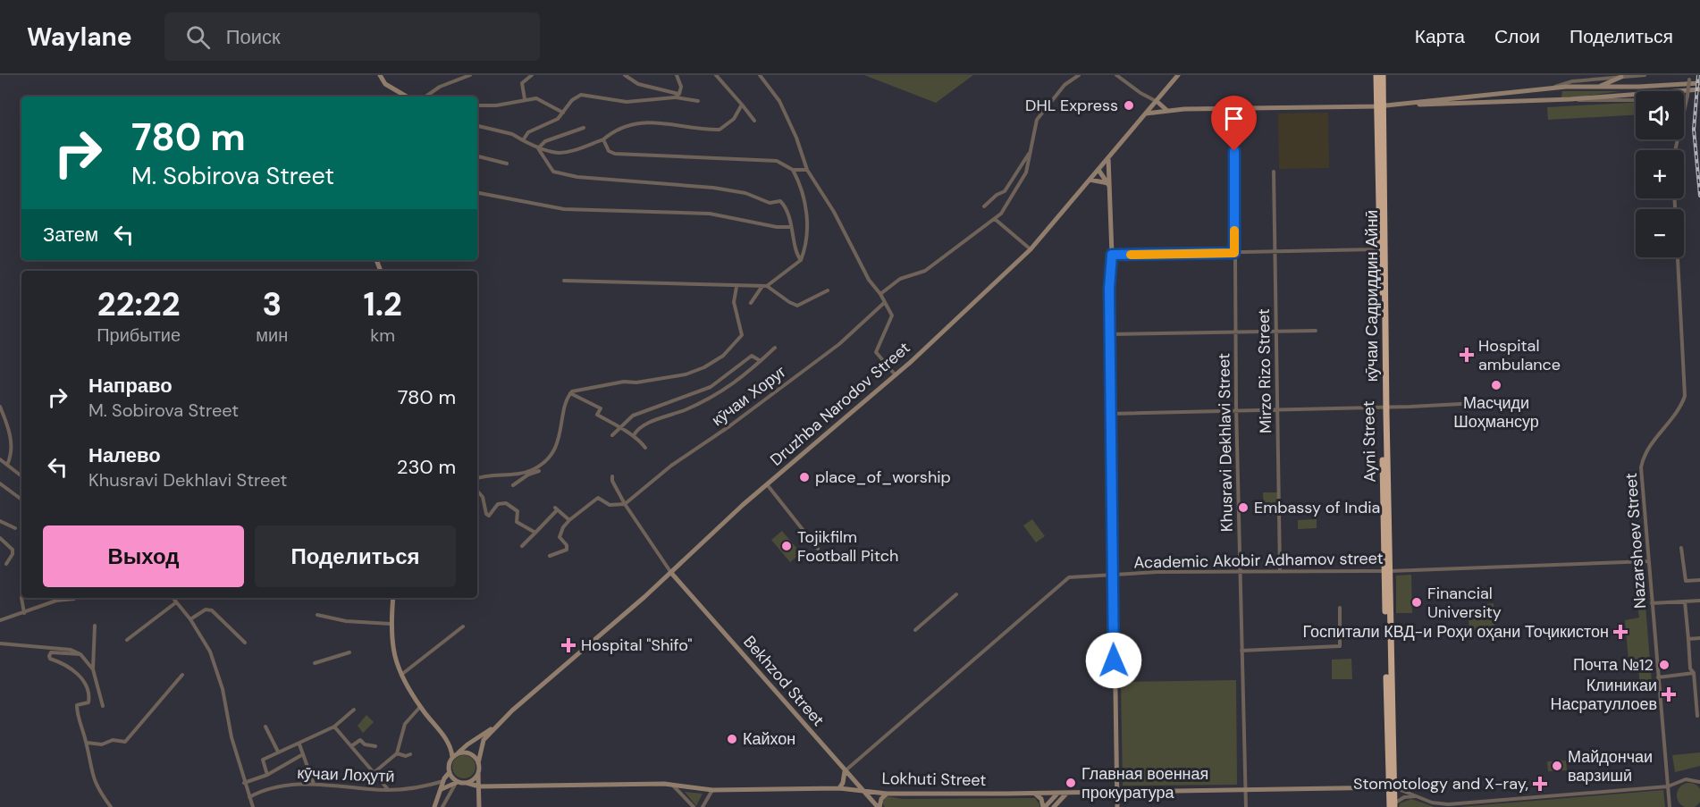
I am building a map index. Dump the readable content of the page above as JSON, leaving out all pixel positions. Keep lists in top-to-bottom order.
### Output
{
  "streets": {
    "highway": ["кӯчаи Садриддин Айнӣ"],
    "street": [
      "Mirzo Rizo Street",
      "кӯчаи Хоруг",
      "Druzhba Narodov Street",
      "Khusravi Dekhlavi Street",
      "Nazarshoev Street",
      "Academic Akobir Adhamov street",
      "Bekhzod Street",
      "кӯчаи Лоҳутӣ",
      "Lokhuti Street"
    ]
  },
  "crossings": [
    ["кӯчаи Садриддин Айнӣ", "Academic Akobir Adhamov street"],
    ["Mirzo Rizo Street", "Academic Akobir Adhamov street"],
    ["Druzhba Narodov Street", "Bekhzod Street"],
    ["Khusravi Dekhlavi Street", "Academic Akobir Adhamov street"],
    ["Khusravi Dekhlavi Street", "Lokhuti Street"],
    ["Nazarshoev Street", "Academic Akobir Adhamov street"],
    ["Academic Akobir Adhamov street", "Bekhzod Street"],
    ["Bekhzod Street", "Lokhuti Street"]
  ],
  "places": {
    "other": [
      "DHL Express",
      "Масҷиди Шоҳмансур",
      "place_of_worship",
      "Embassy of India",
      "Tojikfilm Football Pitch",
      "Financial University",
      "Почта №12",
      "Кайхон",
      "Майдончаи варзишӣ",
      "Главная военная прокуратура"
    ],
    "health": [
      "Hospital ambulance",
      "Госпитали КВД-и Роҳи оҳани Тоҷикистон",
      "Hospital \"Shifo\"",
      "Клиникаи Насратуллоев",
      "Stomotology and X-ray,"
    ]
  },
  "page": {
    "header": "Waylane",
    "search": "Поиск",
    "nav": ["Карта", "Слои", "Поделиться"],
    "map_buttons": ["+", "−"],
    "turn": ["780 m", "M. Sobirova Street"],
    "then": "Затем",
    "eta": [
      "22:22",
      "Прибытие",
      "3",
      "мин",
      "1.2",
      "km"
    ],
    "list": [
      {
        "name": "Направо",
        "note": "M. Sobirova Street",
        "value": "780 m"
      },
      {
        "name": "Налево",
        "note": "Khusravi Dekhlavi Street",
        "value": "230 m"
      }
    ],
    "buttons": ["Выход", "Поделиться"]
  }
}
